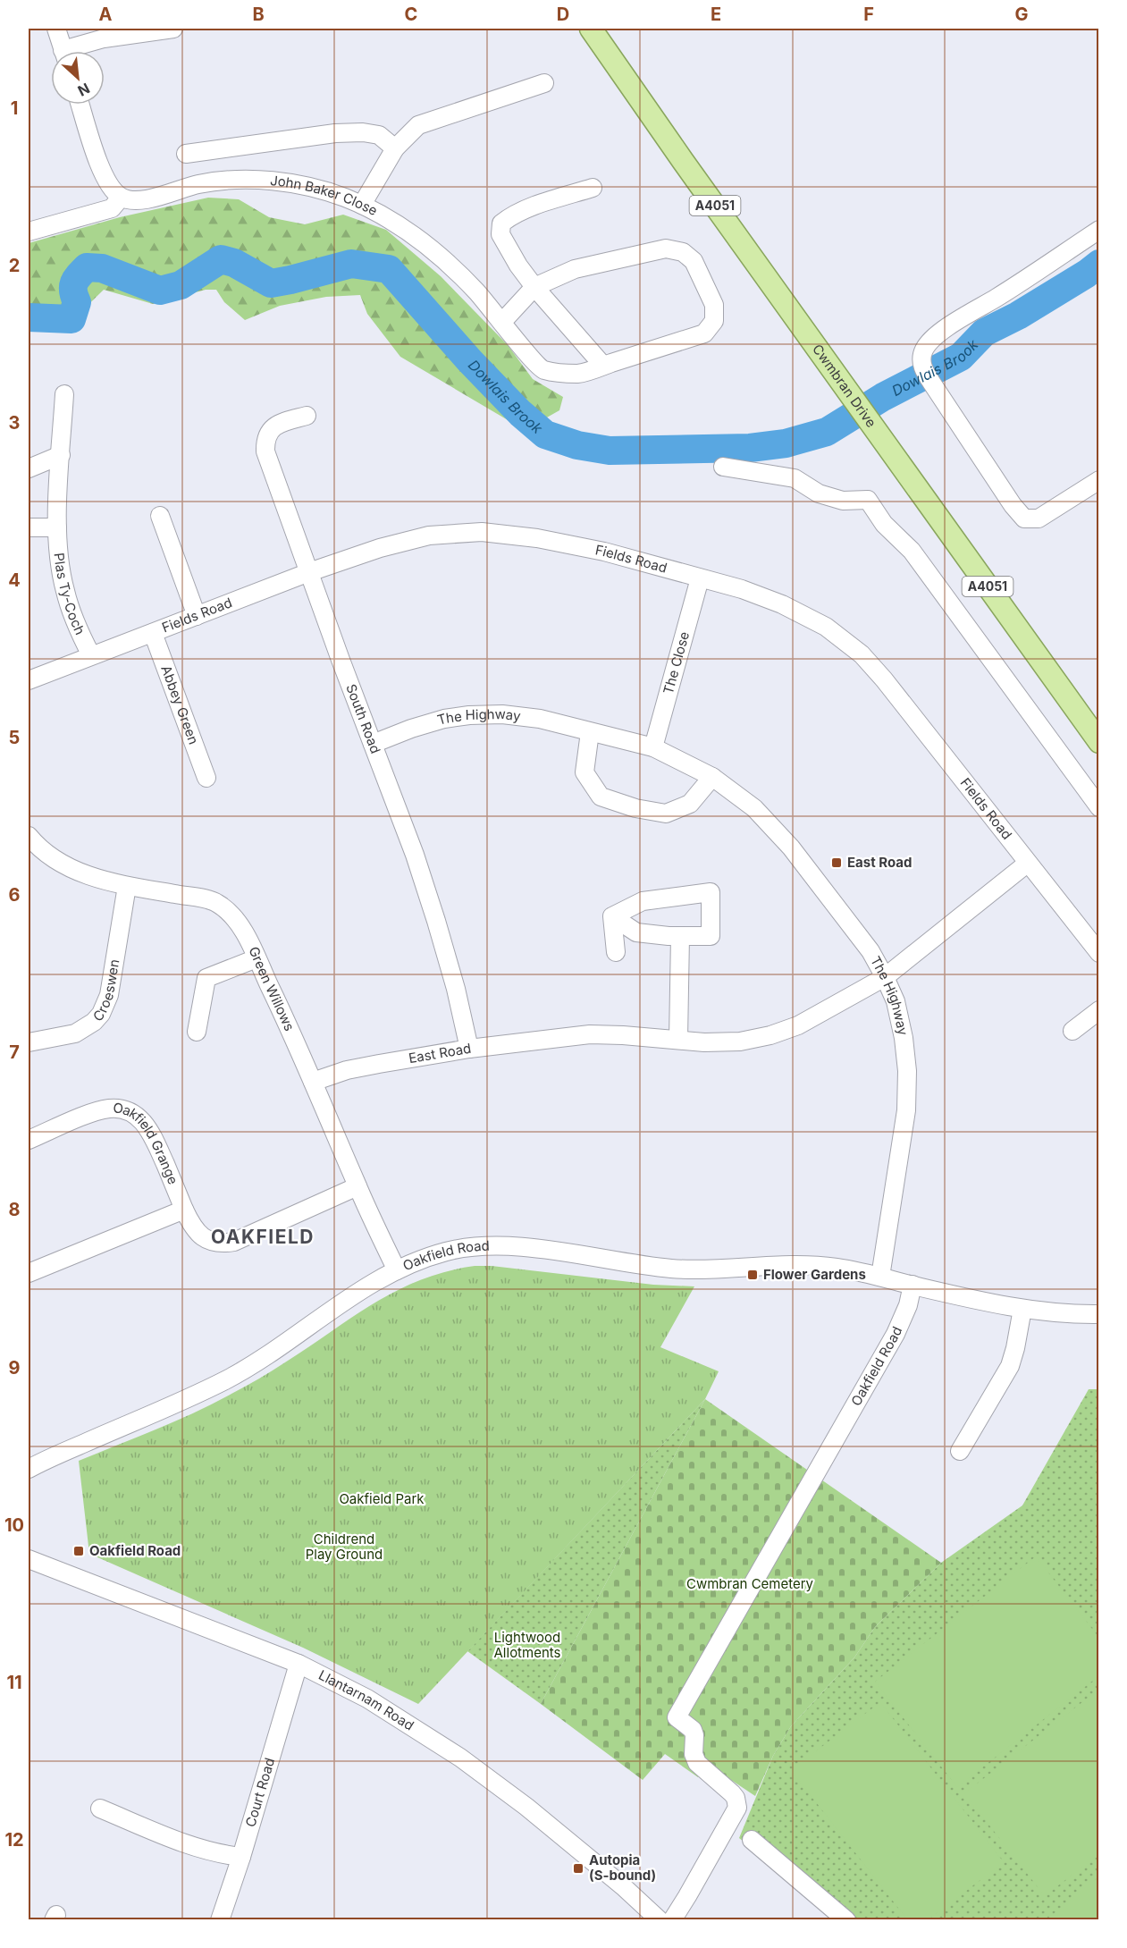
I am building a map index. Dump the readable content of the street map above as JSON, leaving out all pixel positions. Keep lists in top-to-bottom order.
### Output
{
  "streets": {
    "main road": ["A4051", "Cwmbran Drive"],
    "street": [
      "John Baker Close",
      "Fields Road",
      "Plas Ty-Coch",
      "The Close",
      "Abbey Green",
      "South Road",
      "The Highway",
      "Croeswen",
      "Green Willows",
      "East Road",
      "Oakfield Grange",
      "Oakfield Road",
      "Llantarnam Road",
      "Court Road"
    ]
  },
  "crossings": [
    ["Fields Road", "Plas Ty-Coch"],
    ["Fields Road", "The Close"],
    ["Fields Road", "Abbey Green"],
    ["Fields Road", "South Road"],
    ["Fields Road", "East Road"],
    ["The Close", "The Highway"],
    ["South Road", "The Highway"],
    ["South Road", "East Road"],
    ["The Highway", "East Road"],
    ["The Highway", "Oakfield Road"],
    ["Croeswen", "Green Willows"],
    ["Green Willows", "East Road"],
    ["Green Willows", "Oakfield Grange"],
    ["Green Willows", "Oakfield Road"],
    ["Llantarnam Road", "Court Road"]
  ],
  "districts": ["OAKFIELD"],
  "water": ["Dowlais Brook"],
  "parks": [
    "Oakfield Park",
    "Childrend Play Ground",
    "Cwmbran Cemetery",
    "Lightwood Allotments"
  ],
  "places": {
    "transit": [
      "East Road",
      "Flower Gardens",
      "Oakfield Road",
      "Autopia (S-bound)"
    ]
  },
  "north": "bottom right",
  "grid": {
    "columns": [
      "A",
      "B",
      "C",
      "D",
      "E",
      "F",
      "G"
    ],
    "rows": [
      "1",
      "2",
      "3",
      "4",
      "5",
      "6",
      "7",
      "8",
      "9",
      "10",
      "11",
      "12"
    ]
  }
}
